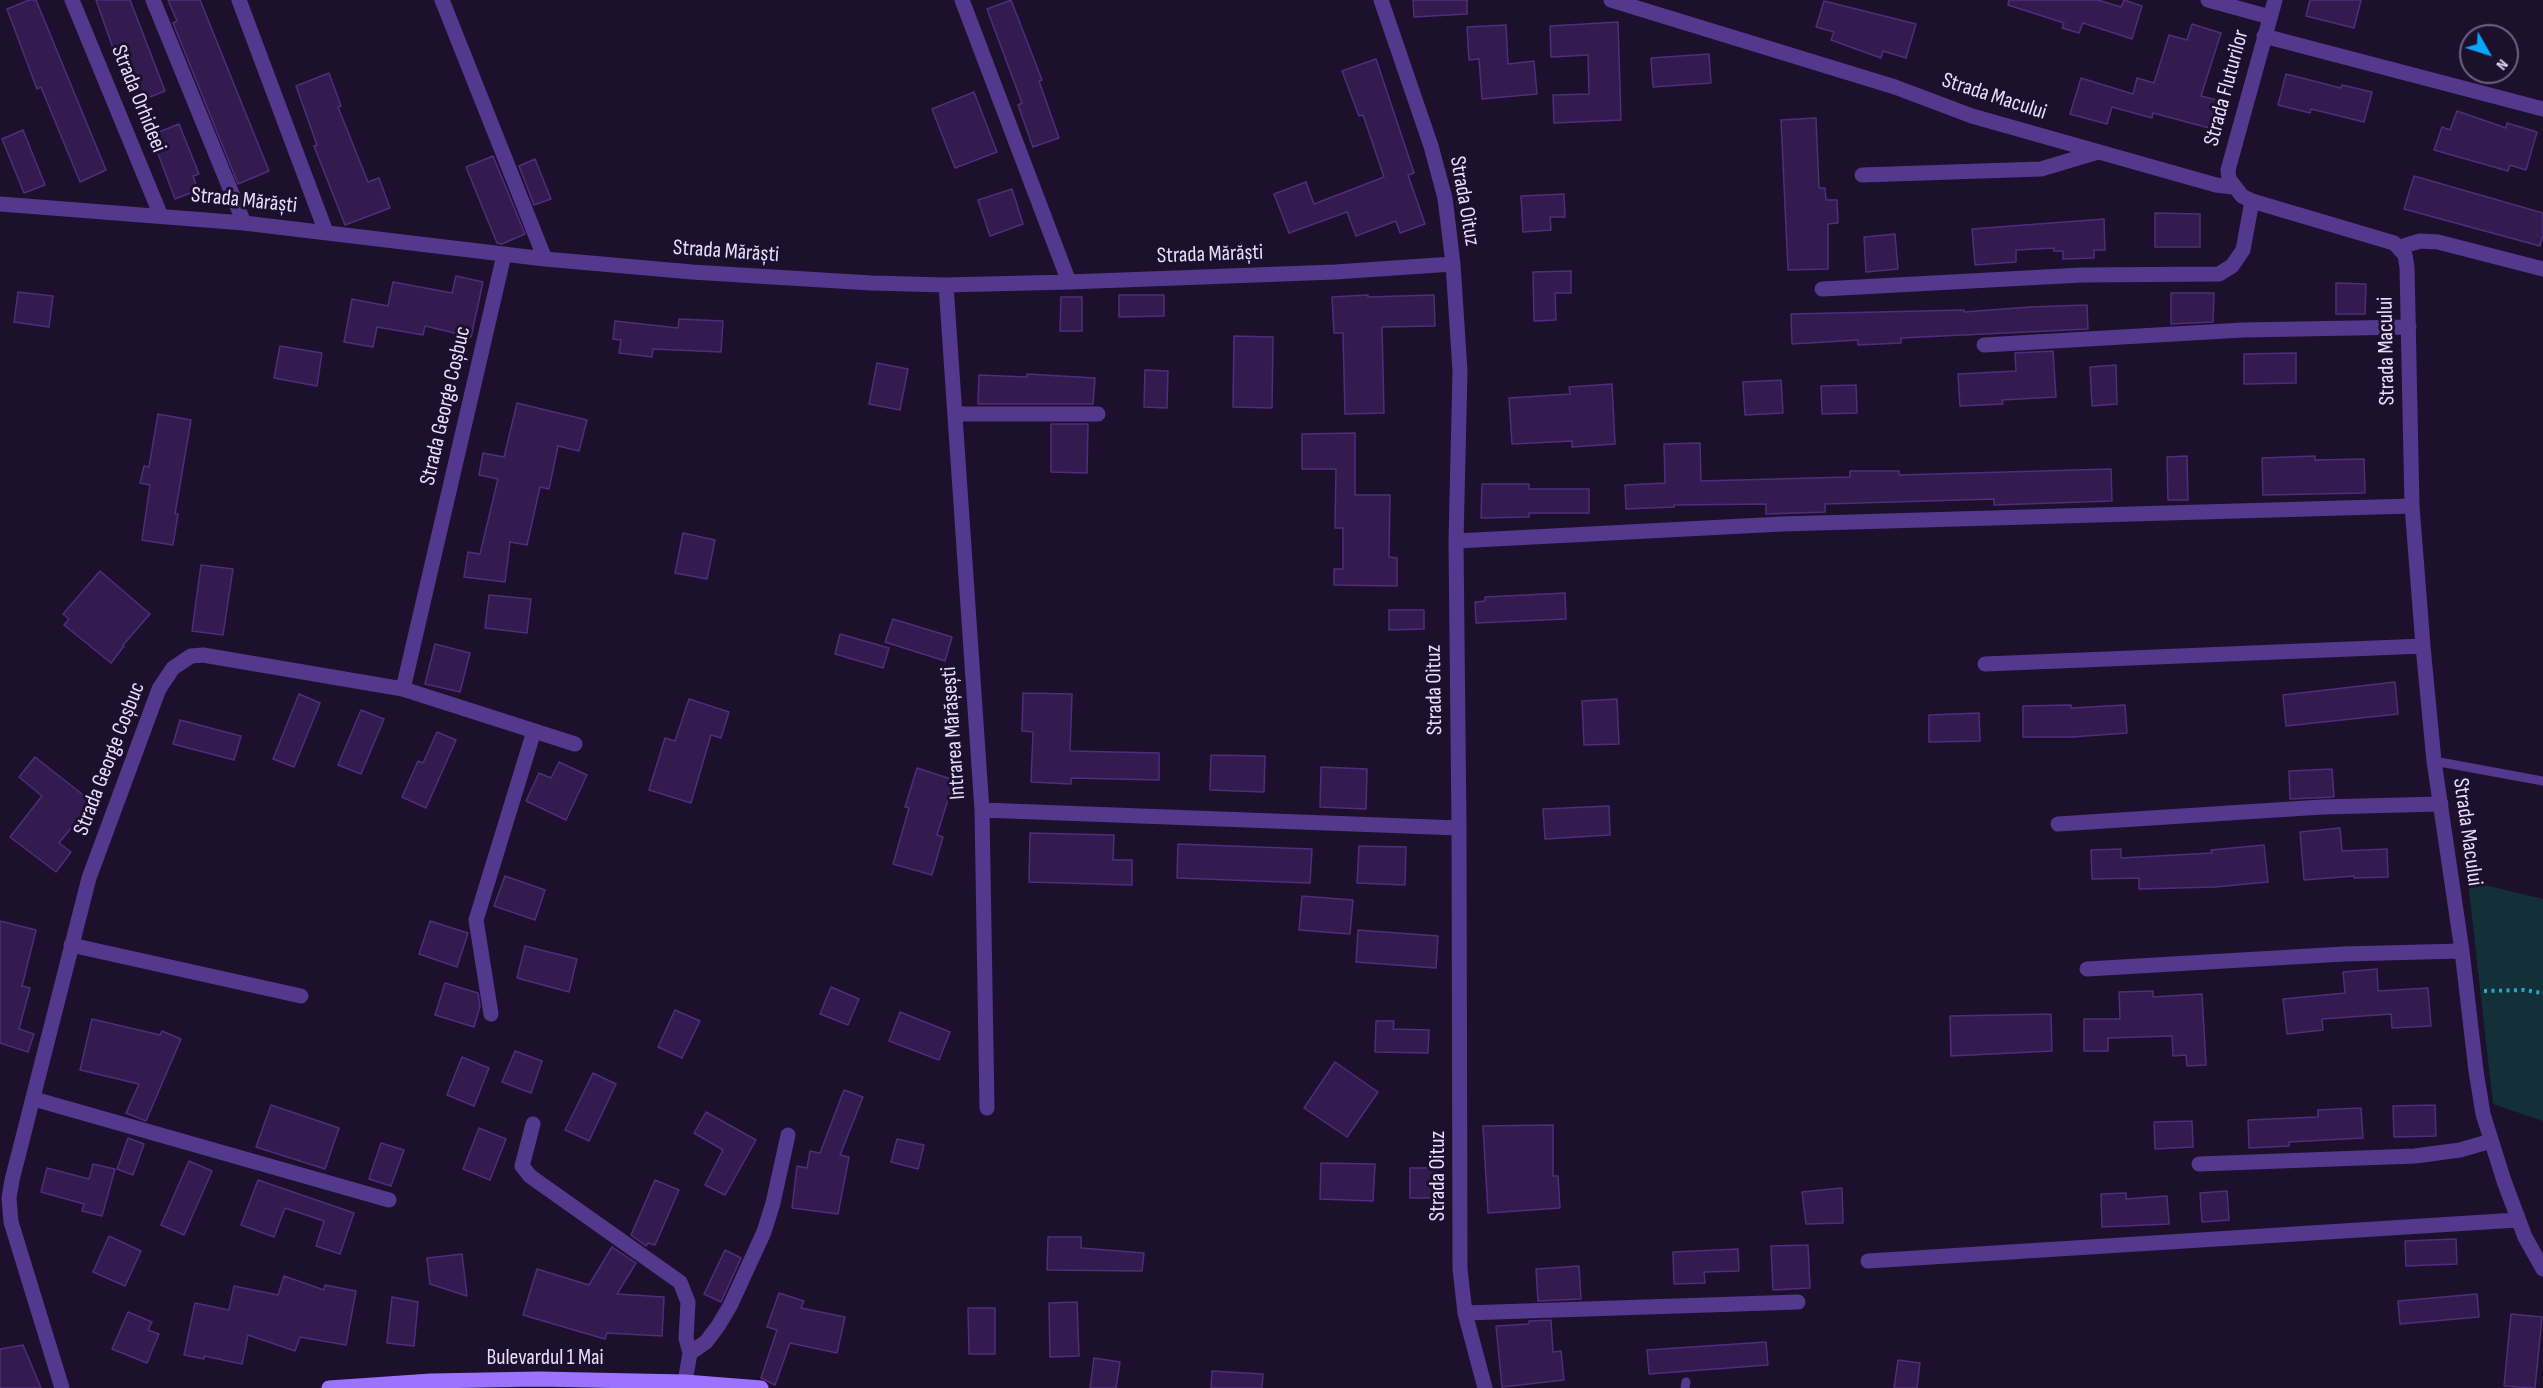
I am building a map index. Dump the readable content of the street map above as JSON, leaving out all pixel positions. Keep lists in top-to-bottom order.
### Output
{
  "streets": {
    "main road": ["Bulevardul 1 Mai"],
    "street": [
      "Strada Fluturilor",
      "Strada Macului",
      "Strada Orhideei",
      "Strada Mărăști",
      "Strada Oituz",
      "Strada George Coșbuc",
      "Intrarea Mărășești"
    ]
  },
  "crossings": [
    ["Strada Fluturilor", "Strada Macului"],
    ["Strada Orhideei", "Strada Mărăști"],
    ["Strada Mărăști", "Strada Oituz"],
    ["Strada Mărăști", "Strada George Coșbuc"],
    ["Strada Mărăști", "Intrarea Mărășești"],
    ["Strada Oituz", "Intrarea Mărășești"]
  ],
  "north": "bottom right"
}
